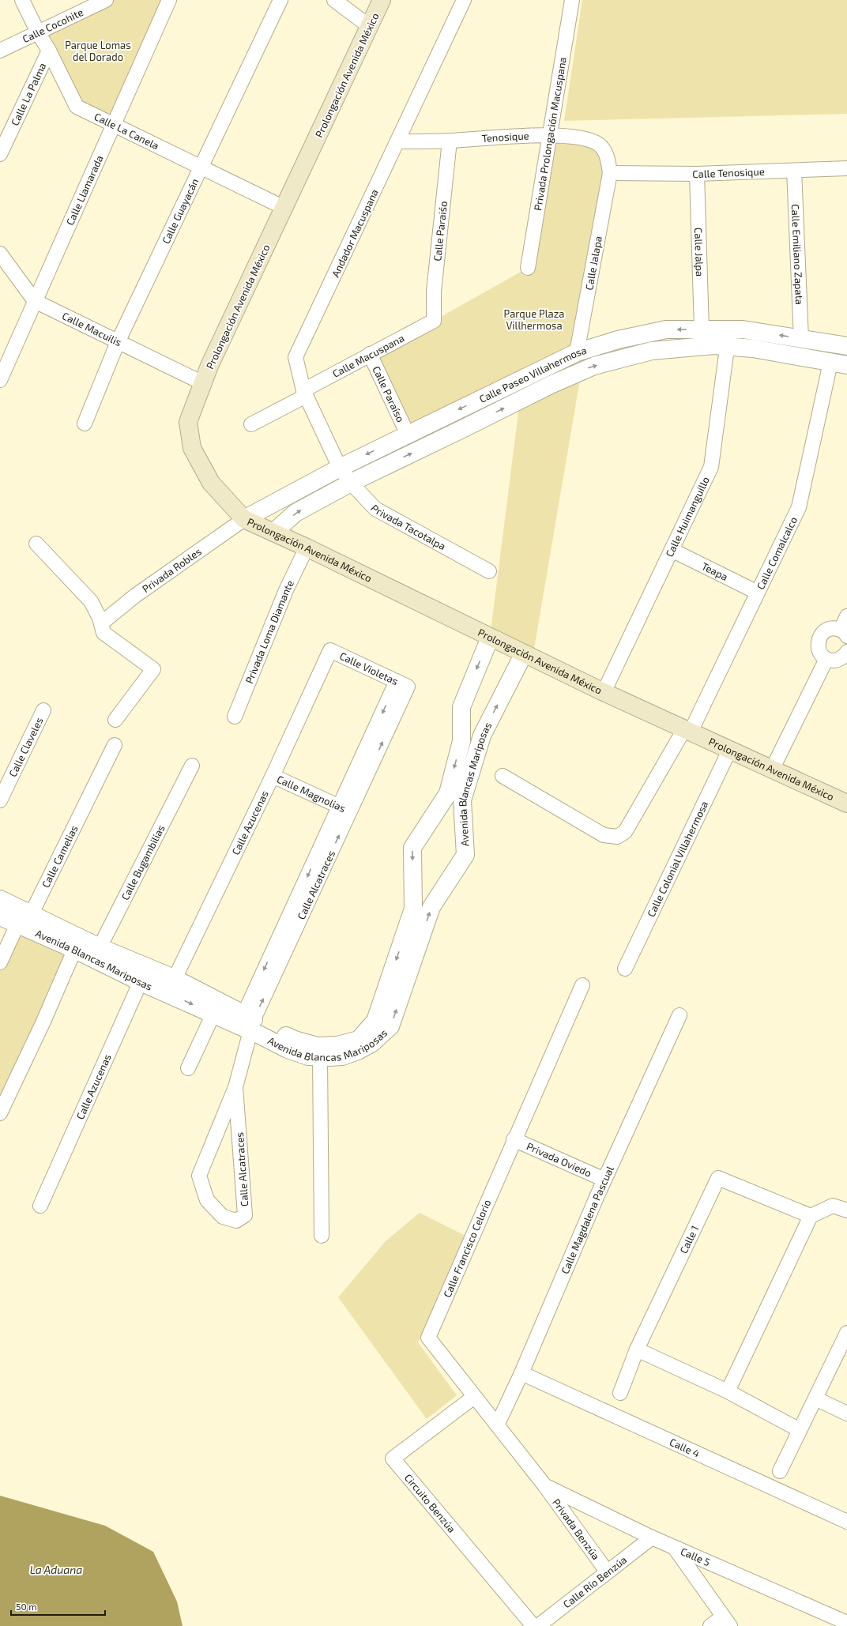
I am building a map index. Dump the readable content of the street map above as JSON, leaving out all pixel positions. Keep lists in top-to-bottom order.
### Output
{
  "streets": {
    "main road": ["Prolongación Avenida México"],
    "street": [
      "Calle Cocohite",
      "Calle La Palma",
      "Calle La Canela",
      "Privada Prolongación Macuspana",
      "Tenosique",
      "Calle Tenosique",
      "Calle Llamarada",
      "Calle Guayacán",
      "Calle Paraiśo",
      "Andador Macuspana",
      "Calle Jalpa",
      "Calle Emiliano Zapata",
      "Calle Jalapa",
      "Calle Macuilis",
      "Calle Macuspana",
      "Calle Paseo Villahermosa",
      "Calle Paraíso",
      "Calle Huimanguillo",
      "Privada Tacotalpa",
      "Calle Comalcalco",
      "Privada Robles",
      "Teapa",
      "Privada Loma Diamante",
      "Calle Violetas",
      "Calle Claveles",
      "Avenida Blancas Mariposas",
      "Calle Magnolias",
      "Calle Azucenas",
      "Calle Camelias",
      "Calle Colonial Villahermosa",
      "Calle Bugambilias",
      "Calle Alcatraces",
      "Privada Oviedo",
      "Calle Magdalena Pascual",
      "Calle 1",
      "Calle Francisco Celorio",
      "Calle 4",
      "Circuito Benzúa",
      "Privada Benzúa",
      "Calle 5",
      "Calle Río Benzúa"
    ]
  },
  "crossings": [
    ["Calle Cocohite", "Calle La Canela"],
    ["Prolongación Avenida México", "Calle La Canela"],
    ["Prolongación Avenida México", "Calle Macuilis"],
    ["Prolongación Avenida México", "Calle Paseo Villahermosa"],
    ["Prolongación Avenida México", "Calle Huimanguillo"],
    ["Prolongación Avenida México", "Calle Comalcalco"],
    ["Prolongación Avenida México", "Privada Robles"],
    ["Prolongación Avenida México", "Privada Loma Diamante"],
    ["Prolongación Avenida México", "Avenida Blancas Mariposas"],
    ["Prolongación Avenida México", "Calle Colonial Villahermosa"],
    ["Calle La Palma", "Calle La Canela"],
    ["Calle La Canela", "Calle Llamarada"],
    ["Calle La Canela", "Calle Guayacán"],
    ["Privada Prolongación Macuspana", "Tenosique"],
    ["Tenosique", "Calle Tenosique"],
    ["Tenosique", "Calle Paraiśo"],
    ["Tenosique", "Andador Macuspana"],
    ["Tenosique", "Calle Jalapa"],
    ["Calle Tenosique", "Calle Jalpa"],
    ["Calle Tenosique", "Calle Emiliano Zapata"],
    ["Calle Tenosique", "Calle Jalapa"],
    ["Calle Llamarada", "Calle Macuilis"],
    ["Calle Guayacán", "Calle Macuilis"],
    ["Calle Paraiśo", "Calle Macuspana"],
    ["Andador Macuspana", "Calle Macuspana"],
    ["Andador Macuspana", "Calle Paseo Villahermosa"],
    ["Andador Macuspana", "Privada Tacotalpa"],
    ["Calle Jalpa", "Calle Paseo Villahermosa"],
    ["Calle Emiliano Zapata", "Calle Paseo Villahermosa"],
    ["Calle Jalapa", "Calle Paseo Villahermosa"],
    ["Calle Macuspana", "Calle Paraíso"],
    ["Calle Paseo Villahermosa", "Calle Paraíso"],
    ["Calle Paseo Villahermosa", "Calle Huimanguillo"],
    ["Calle Paseo Villahermosa", "Privada Tacotalpa"],
    ["Calle Paseo Villahermosa", "Calle Comalcalco"],
    ["Calle Paseo Villahermosa", "Privada Robles"],
    ["Calle Huimanguillo", "Teapa"],
    ["Calle Comalcalco", "Teapa"],
    ["Calle Violetas", "Calle Azucenas"],
    ["Calle Violetas", "Calle Alcatraces"],
    ["Avenida Blancas Mariposas", "Calle Azucenas"],
    ["Avenida Blancas Mariposas", "Calle Camelias"],
    ["Avenida Blancas Mariposas", "Calle Bugambilias"],
    ["Avenida Blancas Mariposas", "Calle Alcatraces"],
    ["Calle Magnolias", "Calle Azucenas"],
    ["Calle Magnolias", "Calle Alcatraces"],
    ["Privada Oviedo", "Calle Magdalena Pascual"],
    ["Privada Oviedo", "Calle Francisco Celorio"],
    ["Calle Magdalena Pascual", "Calle Francisco Celorio"],
    ["Calle Magdalena Pascual", "Calle 4"],
    ["Calle Francisco Celorio", "Circuito Benzúa"],
    ["Calle Francisco Celorio", "Privada Benzúa"],
    ["Calle Francisco Celorio", "Calle 5"],
    ["Privada Benzúa", "Calle 5"],
    ["Privada Benzúa", "Calle Río Benzúa"],
    ["Calle 5", "Calle Río Benzúa"]
  ],
  "water": ["La Aduana"],
  "parks": ["Parque Lomas del Dorado", "Parque Plaza Villhermosa"],
  "scale_bar": "50 m"
}
